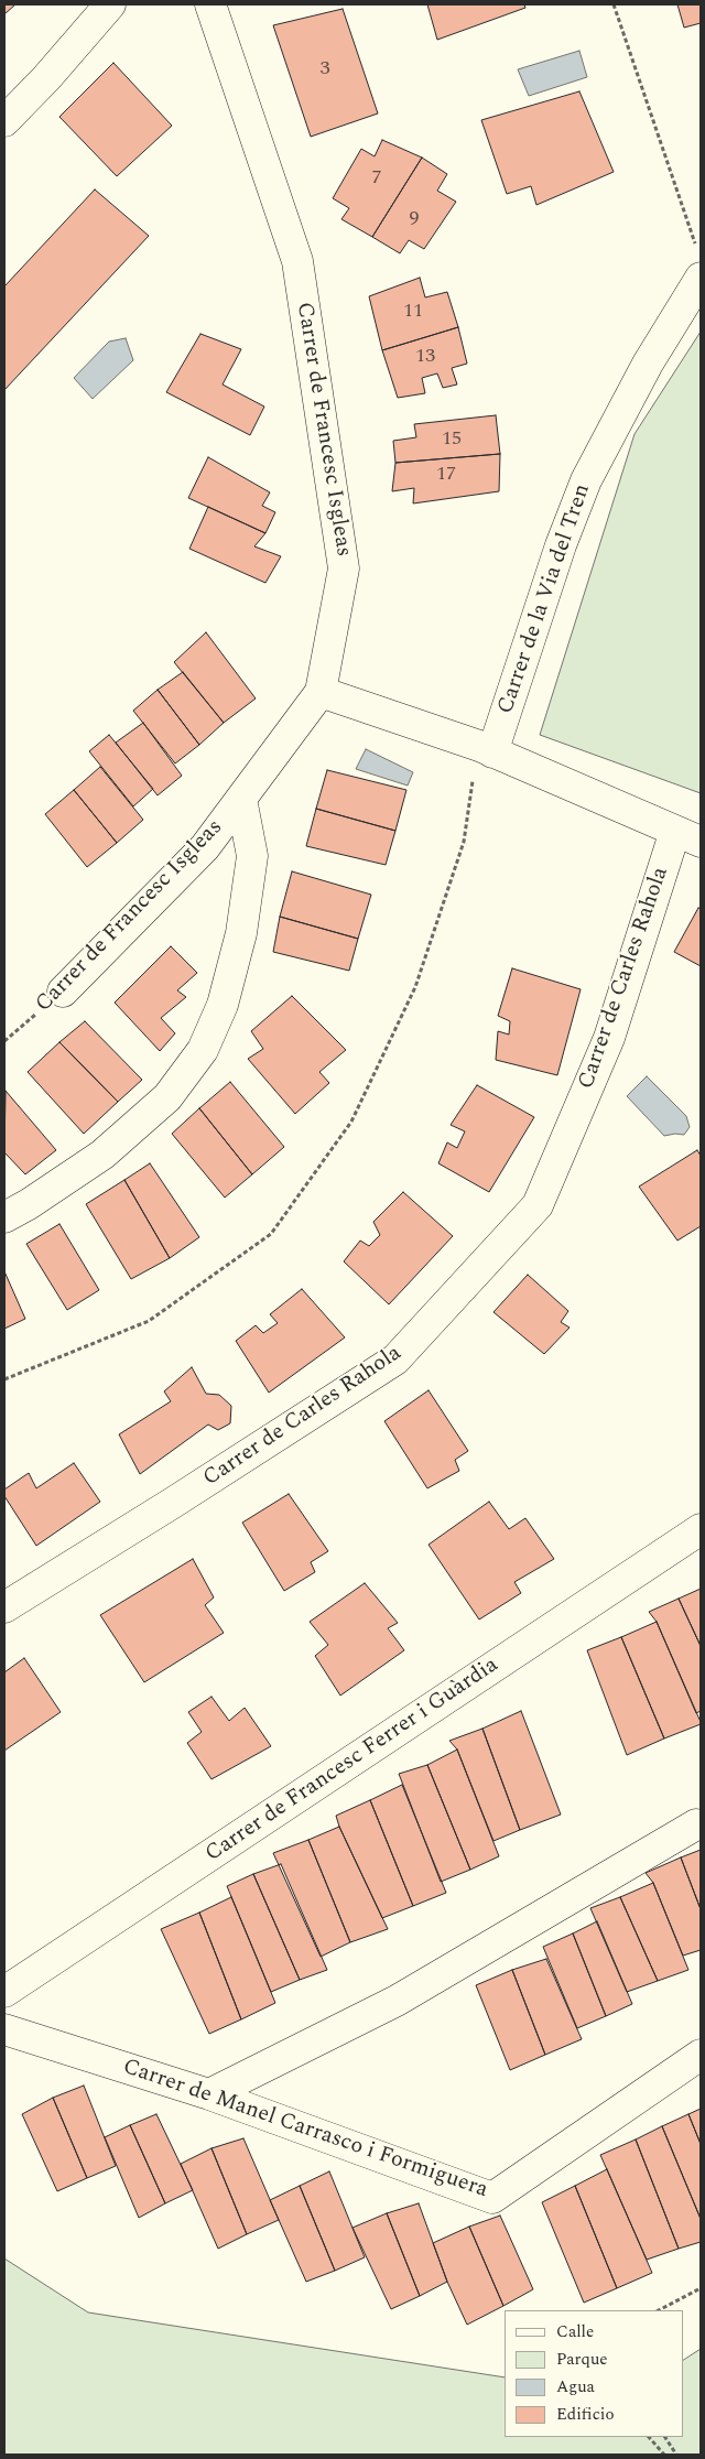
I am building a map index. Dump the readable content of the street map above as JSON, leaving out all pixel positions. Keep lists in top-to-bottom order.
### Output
{
  "streets": {
    "street": [
      "Carrer de Francesc Isgleas",
      "Carrer de la Via del Tren",
      "Carrer de Carles Rahola",
      "Carrer de Francesc Ferrer i Guàrdia",
      "Carrer de Manel Carrasco i Formiguera"
    ]
  },
  "house_numbers": [
    "3",
    "7",
    "9",
    "11",
    "13",
    "15",
    "17"
  ],
  "legend": [
    "Calle",
    "Parque",
    "Agua",
    "Edificio"
  ]
}
